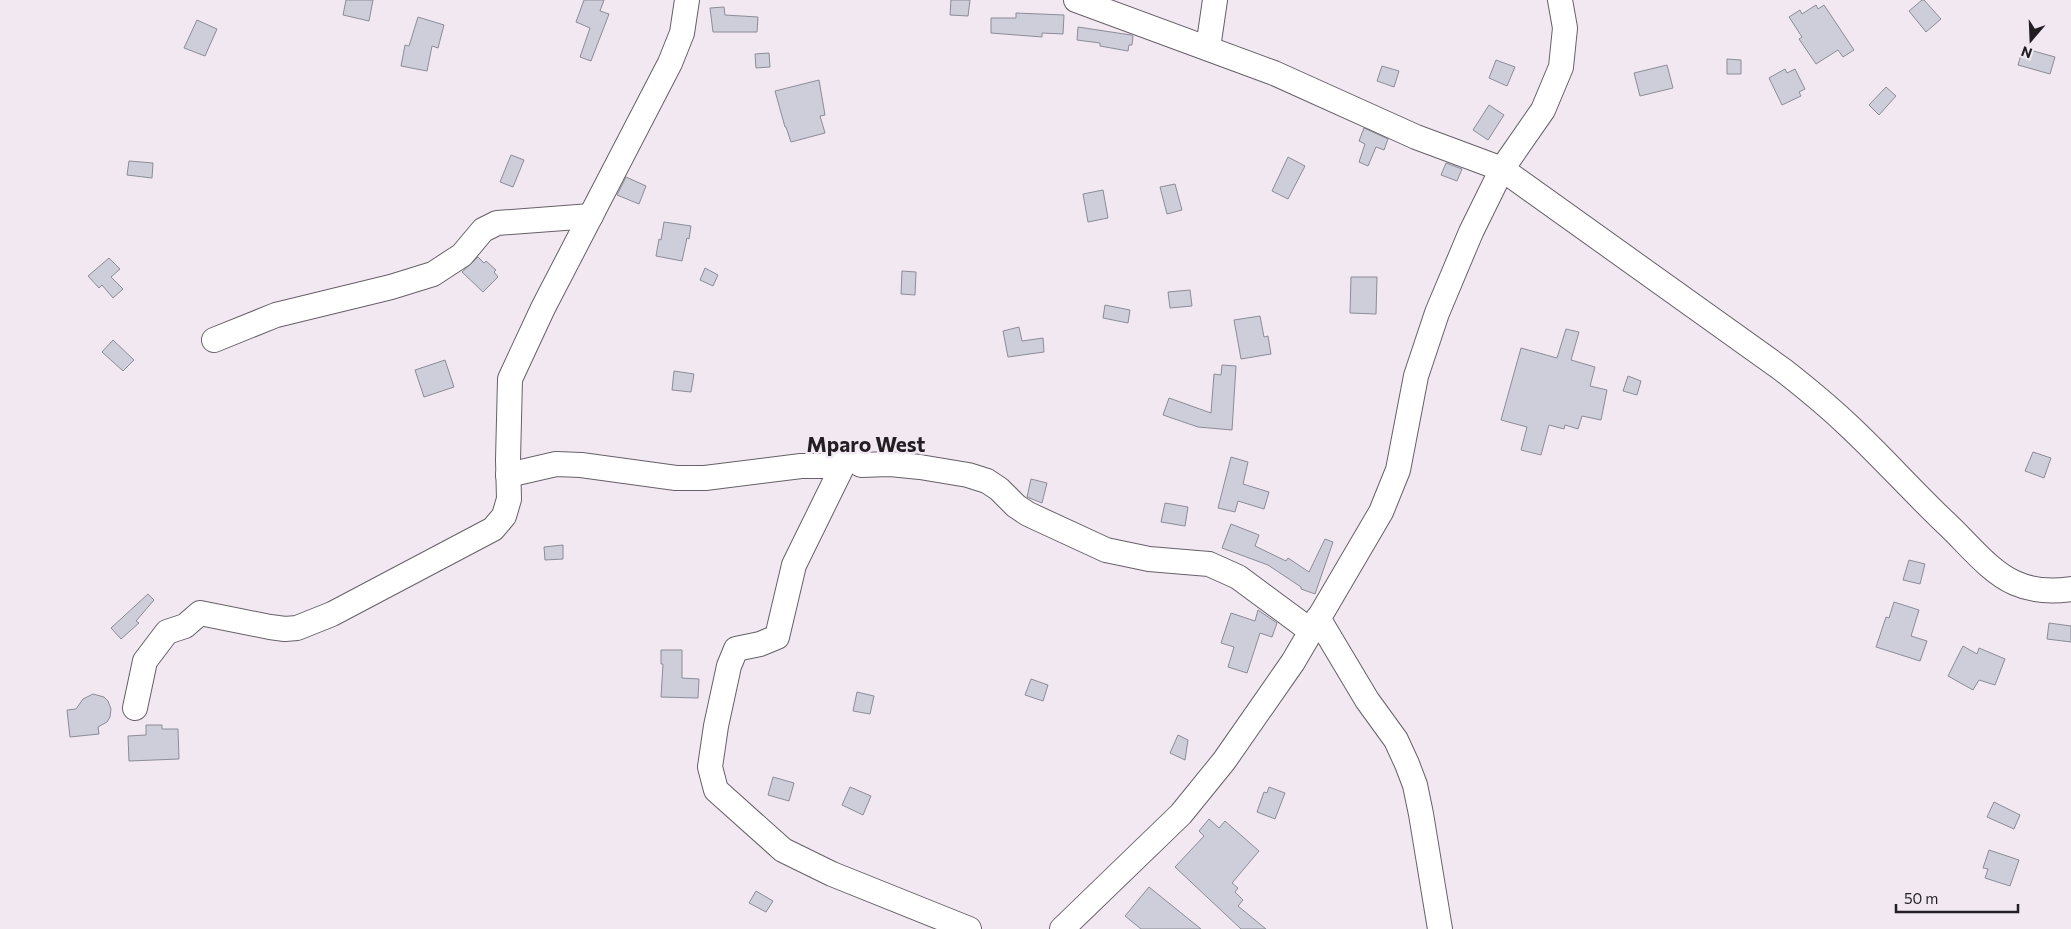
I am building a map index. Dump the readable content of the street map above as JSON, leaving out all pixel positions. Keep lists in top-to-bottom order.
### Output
{
  "districts": ["Mparo West"],
  "scale_bar": "50 m",
  "north": "bottom"
}
